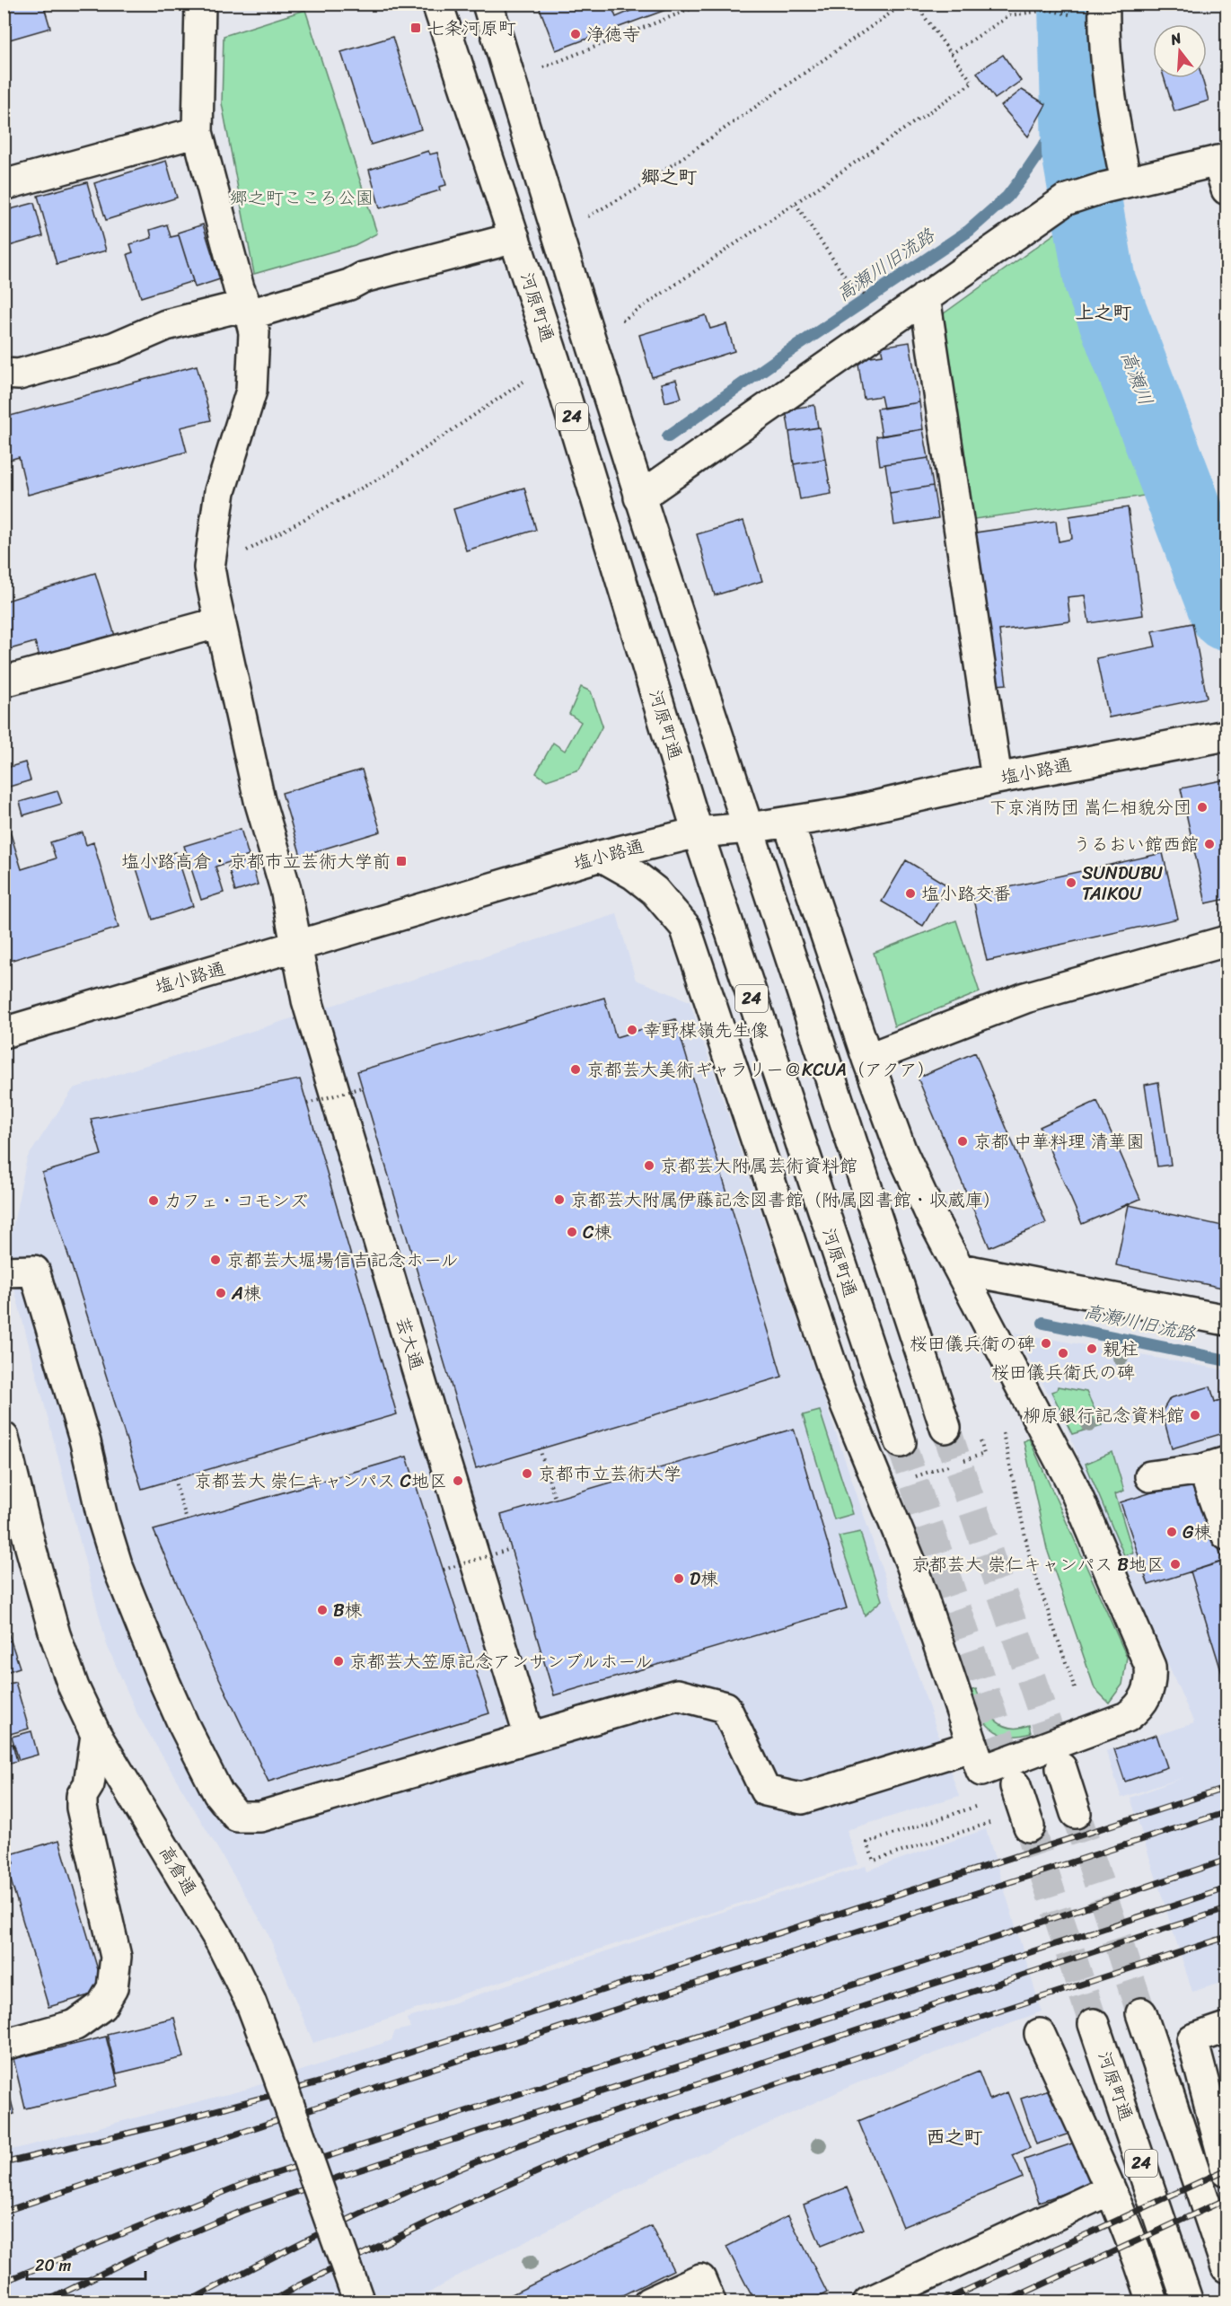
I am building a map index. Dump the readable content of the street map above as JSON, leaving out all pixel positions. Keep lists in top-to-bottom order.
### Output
{
  "streets": {
    "main road": [
      "河原町通",
      "24",
      "塩小路通",
      "芸大通",
      "高倉通"
    ]
  },
  "crossings": [
    ["河原町通", "塩小路通"],
    ["24", "塩小路通"],
    ["塩小路通", "芸大通"]
  ],
  "districts": ["郷之町", "上之町", "西之町"],
  "water": ["高瀬川旧流路", "高瀬川"],
  "parks": ["郷之町こころ公園"],
  "places": {
    "transit": ["七条河原町", "塩小路高倉・京都市立芸術大学前"],
    "other": [
      "浄徳寺",
      "下京消防団 嵩仁相貌分団",
      "うるおい館西館",
      "SUNDUBU TAIKOU",
      "塩小路交番",
      "幸野楳嶺先生像",
      "京都芸大美術ギャラリー＠KCUA（アクア）",
      "京都 中華料理 清華園",
      "京都芸大附属芸術資料館",
      "京都芸大附属伊藤記念図書館（附属図書館・収蔵庫）",
      "カフェ・コモンズ",
      "C棟",
      "京都芸大堀場信吉記念ホール",
      "A棟",
      "桜田儀兵衛の碑",
      "親柱",
      "桜田儀兵衛氏の碑",
      "柳原銀行記念資料館",
      "京都市立芸術大学",
      "京都芸大 崇仁キャンパス C地区",
      "G棟",
      "京都芸大 崇仁キャンパス B地区",
      "D棟",
      "B棟",
      "京都芸大笠原記念アンサンブルホール"
    ]
  },
  "scale_bar": "20 m",
  "north": "top"
}
